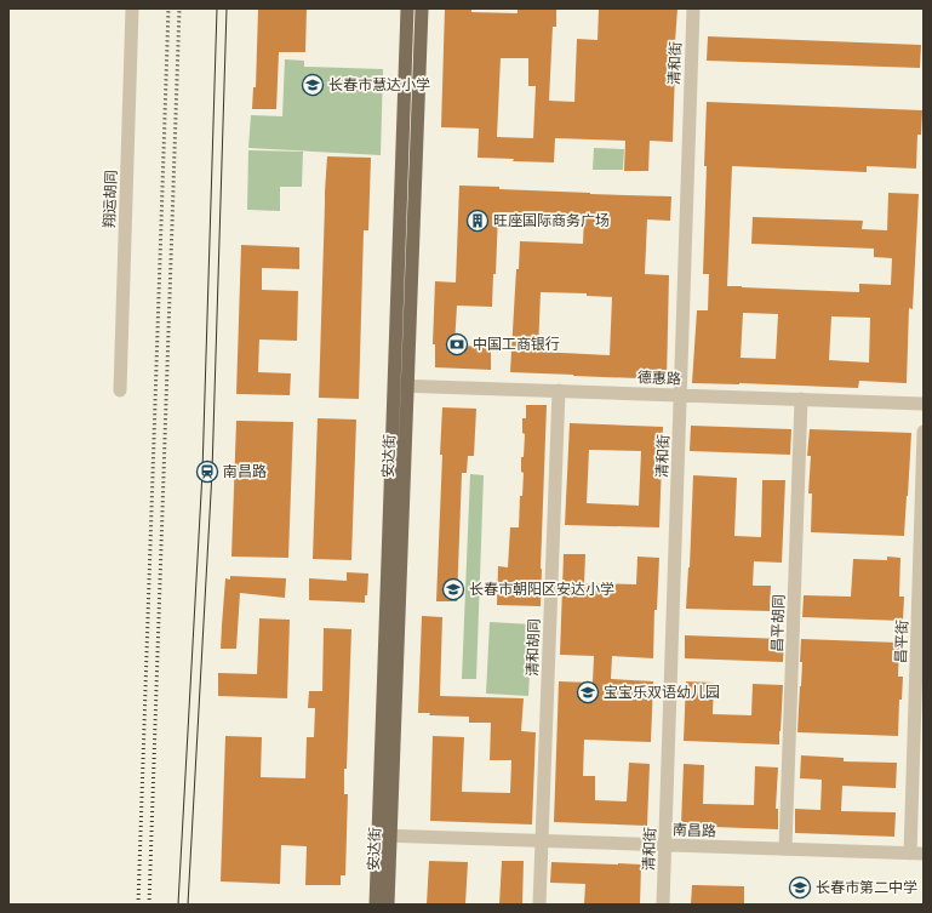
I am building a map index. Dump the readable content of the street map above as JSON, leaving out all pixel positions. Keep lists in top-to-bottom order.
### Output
{
  "streets": {
    "main road": ["安达街"],
    "street": [
      "清和街",
      "翔运胡同",
      "德惠路",
      "昌平胡同",
      "昌平街",
      "清和胡同",
      "南昌路"
    ]
  },
  "crossings": [
    ["清和街", "德惠路"],
    ["清和街", "南昌路"],
    ["德惠路", "安达街"],
    ["德惠路", "昌平胡同"],
    ["德惠路", "清和胡同"],
    ["安达街", "南昌路"],
    ["昌平胡同", "南昌路"],
    ["昌平街", "南昌路"],
    ["清和胡同", "南昌路"]
  ],
  "places": {
    "school or university": [
      "长春市慧达小学",
      "长春市朝阳区安达小学",
      "宝宝乐双语幼儿园",
      "长春市第二中学"
    ],
    "building": ["旺座国际商务广场"],
    "bank": ["中国工商银行"],
    "station": ["南昌路"]
  }
}
